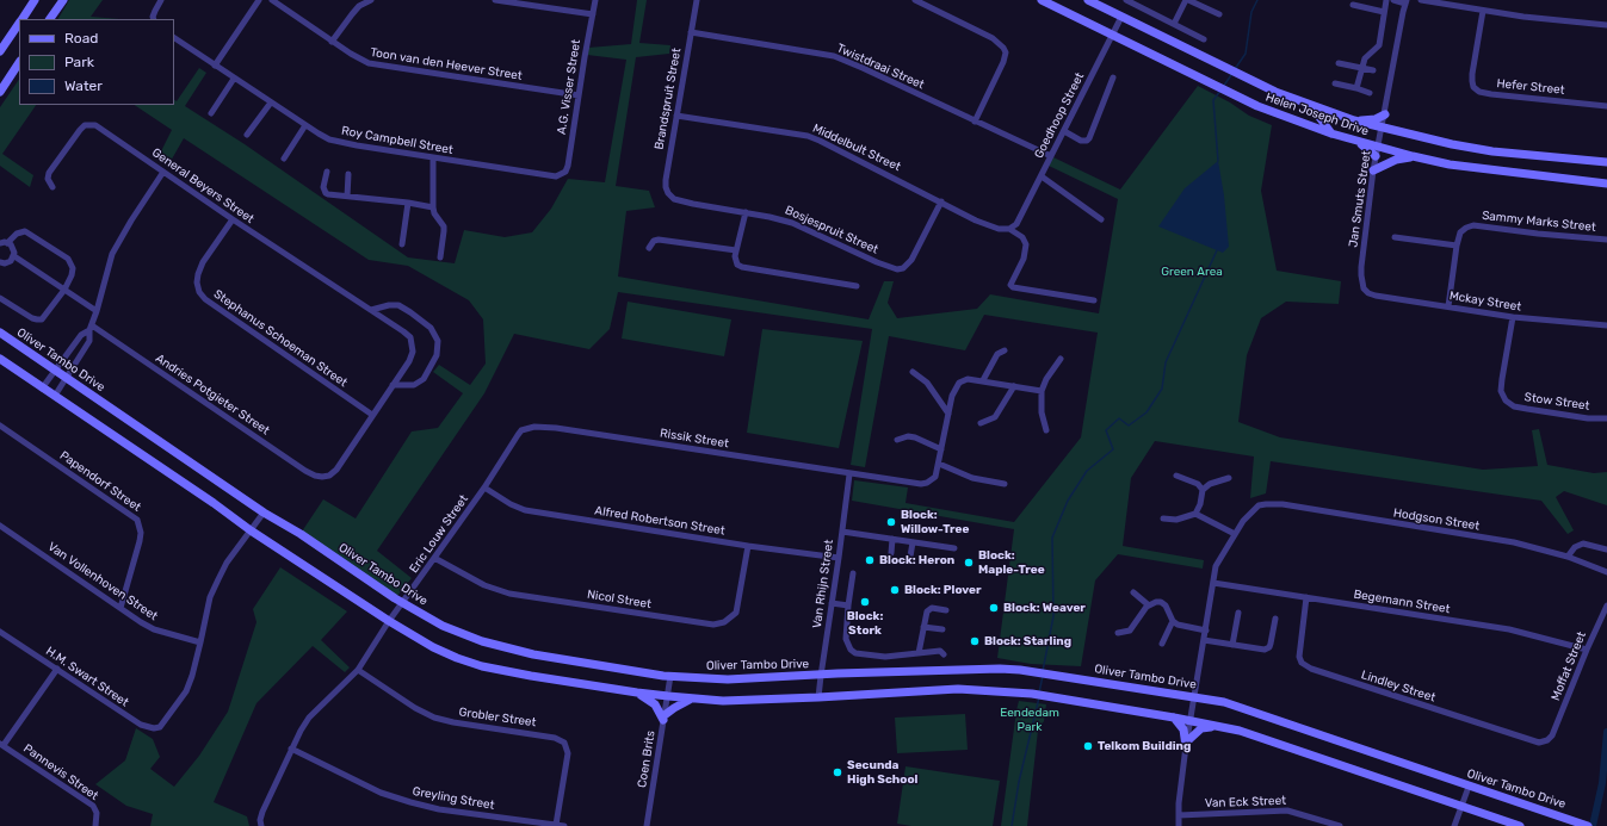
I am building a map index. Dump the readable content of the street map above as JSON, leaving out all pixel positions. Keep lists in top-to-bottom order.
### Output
{
  "streets": {
    "street": [
      "Toon van den Heever Street",
      "Twistdraai Street",
      "A.G. Visser Street",
      "Hefer Street",
      "Brandspruit Street",
      "Helen Joseph Drive",
      "Goedhoop Street",
      "Roy Campbell Street",
      "Middelbult Street",
      "General Beyers Street",
      "Jan Smuts Street",
      "Sammy Marks Street",
      "Bosjespruit Street",
      "Mckay Street",
      "Stephanus Schoeman Street",
      "Oliver Tambo Drive",
      "Andries Potgieter Street",
      "Stow Street",
      "Rissik Street",
      "Papendorf Street",
      "Hodgson Street",
      "Alfred Robertson Street",
      "Eric Louw Street",
      "Van Vollenhoven Street",
      "Van Rhijn Street",
      "Nicol Street",
      "Begemann Street",
      "Moffat Street",
      "H.M. Swart Street",
      "Lindley Street",
      "Grobler Street",
      "Coen Brits",
      "Pannevis Street",
      "Greyling Street",
      "Van Eck Street"
    ]
  },
  "crossings": [
    ["Toon van den Heever Street", "A.G. Visser Street"],
    ["Twistdraai Street", "Brandspruit Street"],
    ["Twistdraai Street", "Goedhoop Street"],
    ["A.G. Visser Street", "Roy Campbell Street"],
    ["Brandspruit Street", "Middelbult Street"],
    ["Brandspruit Street", "Bosjespruit Street"],
    ["Helen Joseph Drive", "Goedhoop Street"],
    ["Helen Joseph Drive", "Jan Smuts Street"],
    ["Goedhoop Street", "Middelbult Street"],
    ["Middelbult Street", "Bosjespruit Street"],
    ["General Beyers Street", "Stephanus Schoeman Street"],
    ["Jan Smuts Street", "Mckay Street"],
    ["Sammy Marks Street", "Mckay Street"],
    ["Mckay Street", "Stow Street"],
    ["Stephanus Schoeman Street", "Andries Potgieter Street"],
    ["Oliver Tambo Drive", "Eric Louw Street"],
    ["Oliver Tambo Drive", "Van Rhijn Street"],
    ["Oliver Tambo Drive", "Coen Brits"],
    ["Rissik Street", "Eric Louw Street"],
    ["Rissik Street", "Van Rhijn Street"],
    ["Papendorf Street", "Van Vollenhoven Street"],
    ["Alfred Robertson Street", "Eric Louw Street"],
    ["Alfred Robertson Street", "Van Rhijn Street"],
    ["Alfred Robertson Street", "Nicol Street"],
    ["Eric Louw Street", "Nicol Street"],
    ["Eric Louw Street", "Grobler Street"],
    ["Eric Louw Street", "Greyling Street"],
    ["Van Vollenhoven Street", "H.M. Swart Street"],
    ["Begemann Street", "Moffat Street"],
    ["Begemann Street", "Lindley Street"],
    ["Moffat Street", "Lindley Street"],
    ["Grobler Street", "Greyling Street"]
  ],
  "parks": ["Green Area", "Eendedam Park"],
  "places": [
    "Block: Willow-Tree",
    "Block: Heron",
    "Block: Maple-Tree",
    "Block: Plover",
    "Block: Stork",
    "Block: Weaver",
    "Block: Starling",
    "Telkom Building",
    "Secunda High School"
  ],
  "legend": ["Road", "Park", "Water"]
}
